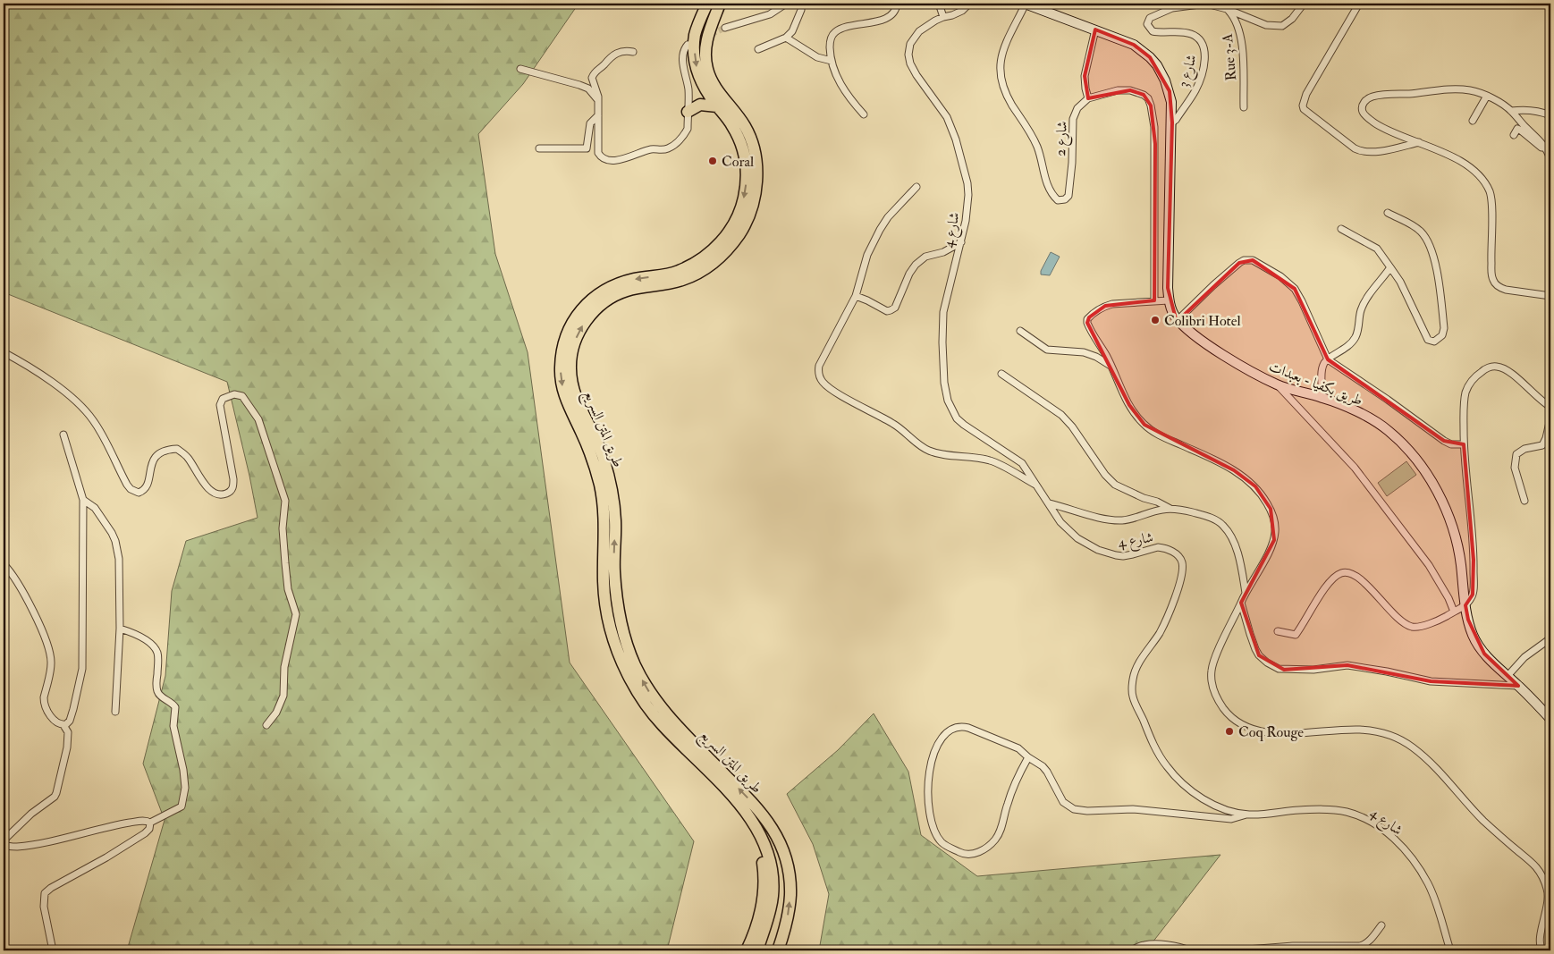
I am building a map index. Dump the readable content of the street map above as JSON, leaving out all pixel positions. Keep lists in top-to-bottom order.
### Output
{
  "streets": {
    "highway": ["طريق المتن السريع"],
    "main road": ["طريق بكفيا - بعبدات"],
    "street": [
      "Rue 3-A",
      "شارع 3",
      "شارع 2",
      "شارع 4"
    ]
  },
  "crossings": [
    ["Rue 3-A", "شارع 3"],
    ["شارع 3", "طريق بكفيا - بعبدات"],
    ["شارع 2", "طريق بكفيا - بعبدات"]
  ],
  "places": ["Coral", "Colibri Hotel", "Coq Rouge"]
}
